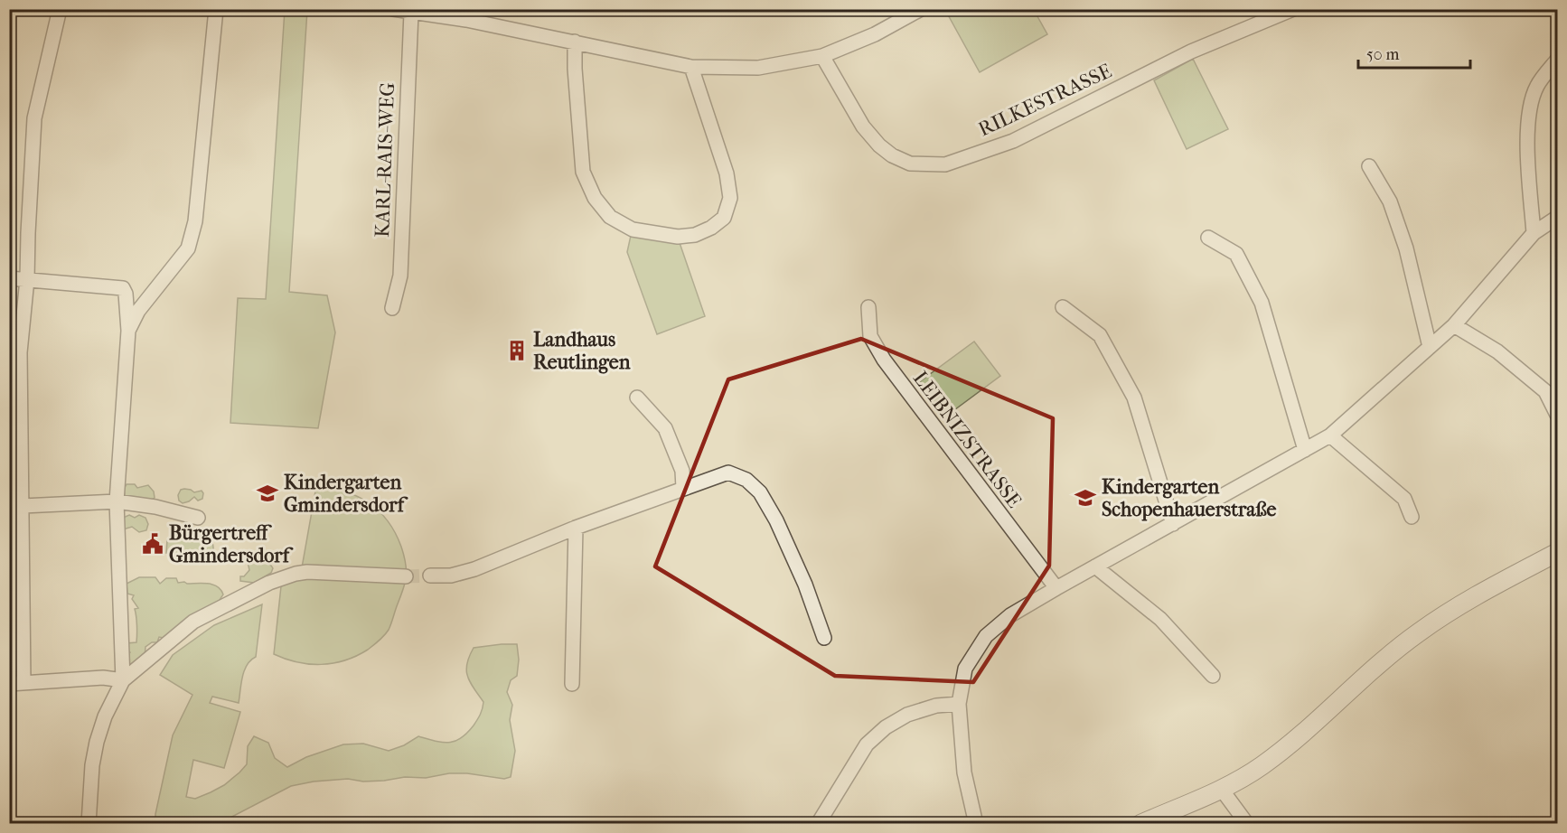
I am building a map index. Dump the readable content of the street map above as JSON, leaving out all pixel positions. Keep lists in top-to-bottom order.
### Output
{
  "streets": {
    "street": ["RILKESTRASSE", "KARL-RAIS-WEG", "LEIBNIZSTRASSE"]
  },
  "places": {
    "building": ["Landhaus Reutlingen"],
    "school or university": ["Kindergarten Gmindersdorf", "Kindergarten Schopenhauerstraße"],
    "public building": ["Bürgertreff Gmindersdorf"]
  },
  "scale_bar": "50 m"
}
